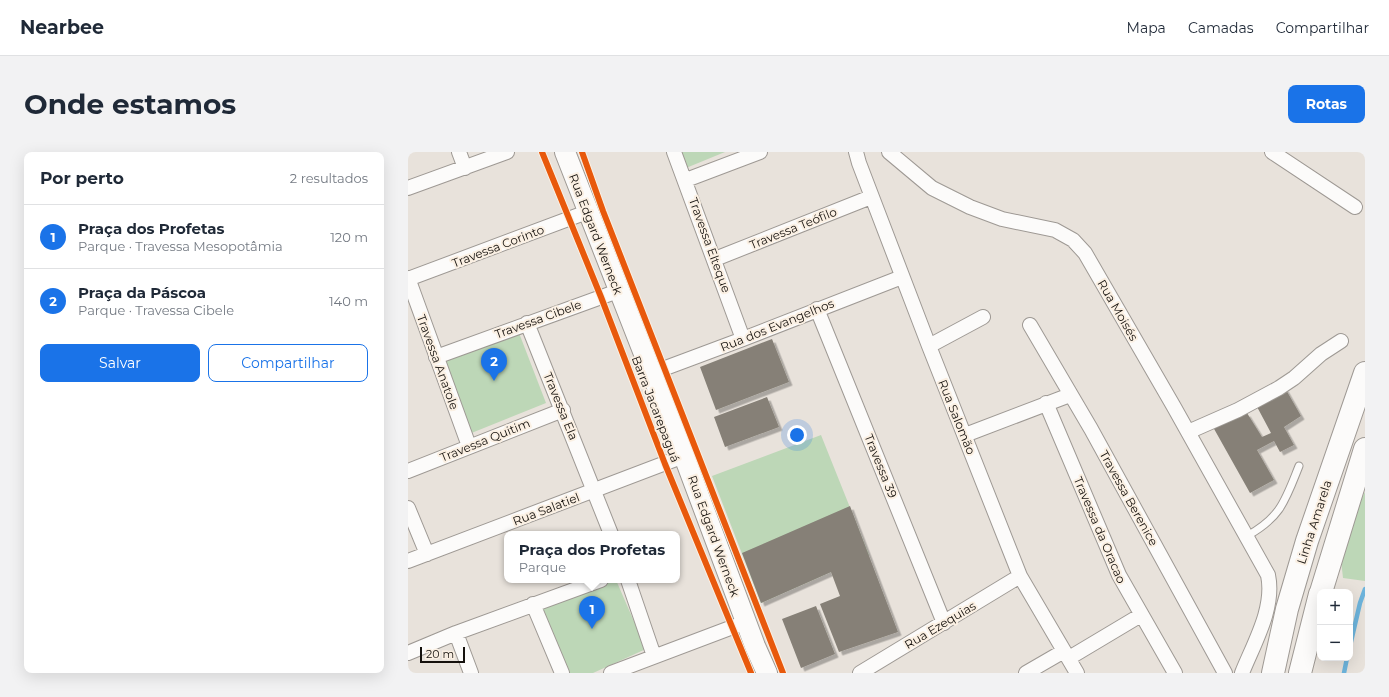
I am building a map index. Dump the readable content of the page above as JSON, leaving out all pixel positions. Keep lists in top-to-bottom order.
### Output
{
  "streets": {
    "highway": ["Linha Amarela"],
    "main road": ["Rua Edgard Werneck"],
    "street": [
      "Travessa Teófilo",
      "Travessa Elteque",
      "Travessa Corinto",
      "Rua Moisés",
      "Travessa Cibele",
      "Rua dos Evangelhos",
      "Travessa Anatole",
      "Travessa Ela",
      "Rua Salomão",
      "Travessa Quitim",
      "Travessa 39",
      "Travessa Berenice",
      "Rua Salatiel",
      "Travessa da Oracao",
      "Rua Ezequias"
    ],
    "cycle path": ["Barra Jacarepaguá"]
  },
  "crossings": [
    ["Travessa Teófilo", "Travessa Elteque"],
    ["Travessa Teófilo", "Rua Salomão"],
    ["Rua Edgard Werneck", "Travessa Corinto"],
    ["Rua Edgard Werneck", "Travessa Cibele"],
    ["Rua Edgard Werneck", "Rua dos Evangelhos"],
    ["Rua Edgard Werneck", "Rua Salatiel"],
    ["Travessa Elteque", "Rua dos Evangelhos"],
    ["Travessa Corinto", "Travessa Anatole"],
    ["Travessa Cibele", "Travessa Anatole"],
    ["Travessa Cibele", "Travessa Ela"],
    ["Rua dos Evangelhos", "Rua Salomão"],
    ["Rua dos Evangelhos", "Travessa 39"],
    ["Travessa Anatole", "Travessa Quitim"],
    ["Travessa Ela", "Travessa Quitim"],
    ["Travessa Ela", "Rua Salatiel"],
    ["Rua Salomão", "Rua Ezequias"],
    ["Travessa 39", "Rua Ezequias"]
  ],
  "scale_bar": "20 m",
  "page": {
    "header": "Nearbee",
    "nav": ["Mapa", "Camadas", "Compartilhar"],
    "buttons": [
      "Rotas",
      ["Salvar", "Compartilhar"]
    ],
    "title": "Onde estamos",
    "heading": ["Por perto", "2 resultados"],
    "list": [
      {
        "mark": "1",
        "name": "Praça dos Profetas",
        "note": "Parque · Travessa Mesopotâmia",
        "value": "120 m"
      },
      {
        "mark": "2",
        "name": "Praça da Páscoa",
        "note": "Parque · Travessa Cibele",
        "value": "140 m"
      }
    ],
    "pins": ["2", "1"],
    "popup": ["Praça dos Profetas", "Parque"],
    "map_buttons": ["+", "−"],
    "scale": "20 m"
  }
}
